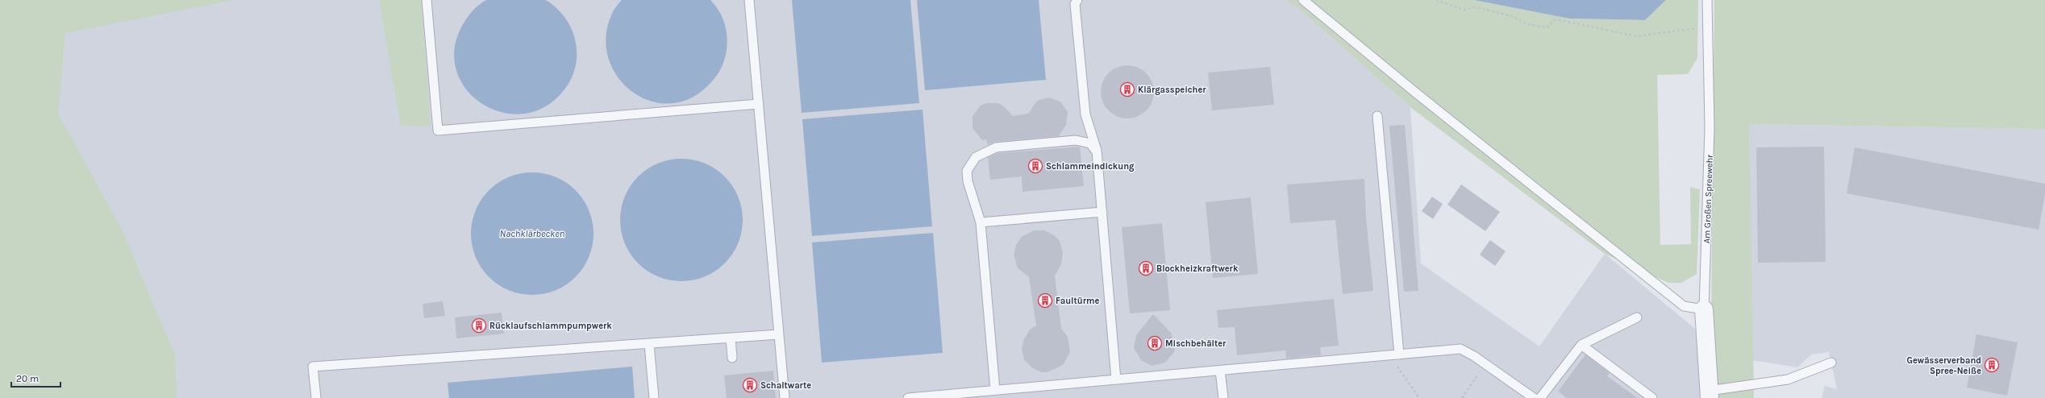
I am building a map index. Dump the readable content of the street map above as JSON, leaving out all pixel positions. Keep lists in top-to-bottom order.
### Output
{
  "streets": {
    "street": ["Am Großen Spreewehr"]
  },
  "water": ["Nachklärbecken"],
  "places": {
    "building": [
      "Klärgasspeicher",
      "Schlammeindickung",
      "Blockheizkraftwerk",
      "Faultürme",
      "Rücklaufschlammpumpwerk",
      "Mischbehälter",
      "Gewässerverband Spree-Neiße",
      "Schaltwarte"
    ]
  },
  "scale_bar": "20 m"
}
